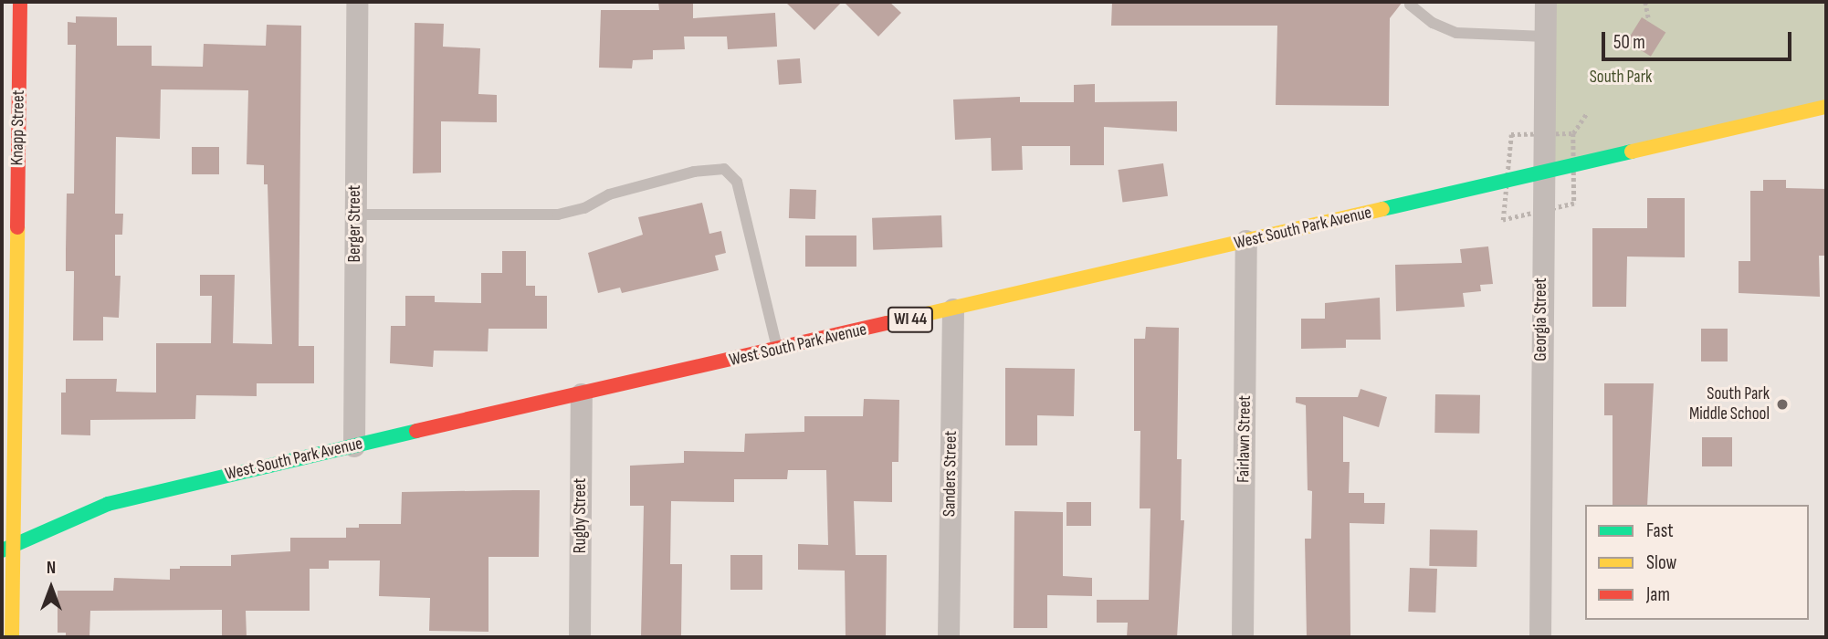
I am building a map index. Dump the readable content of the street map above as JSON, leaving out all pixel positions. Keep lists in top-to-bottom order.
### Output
{
  "streets": {
    "main road": ["Knapp Street", "West South Park Avenue", "WI 44"],
    "street": [
      "Berger Street",
      "Georgia Street",
      "Fairlawn Street",
      "Sanders Street",
      "Rugby Street"
    ]
  },
  "crossings": [
    ["Knapp Street", "West South Park Avenue"],
    ["Berger Street", "West South Park Avenue"],
    ["West South Park Avenue", "Georgia Street"],
    ["West South Park Avenue", "Fairlawn Street"],
    ["West South Park Avenue", "Sanders Street"],
    ["West South Park Avenue", "Rugby Street"]
  ],
  "parks": ["South Park"],
  "places": ["South Park Middle School"],
  "legend": ["Fast", "Slow", "Jam"],
  "scale_bar": "50 m",
  "north": "top"
}
